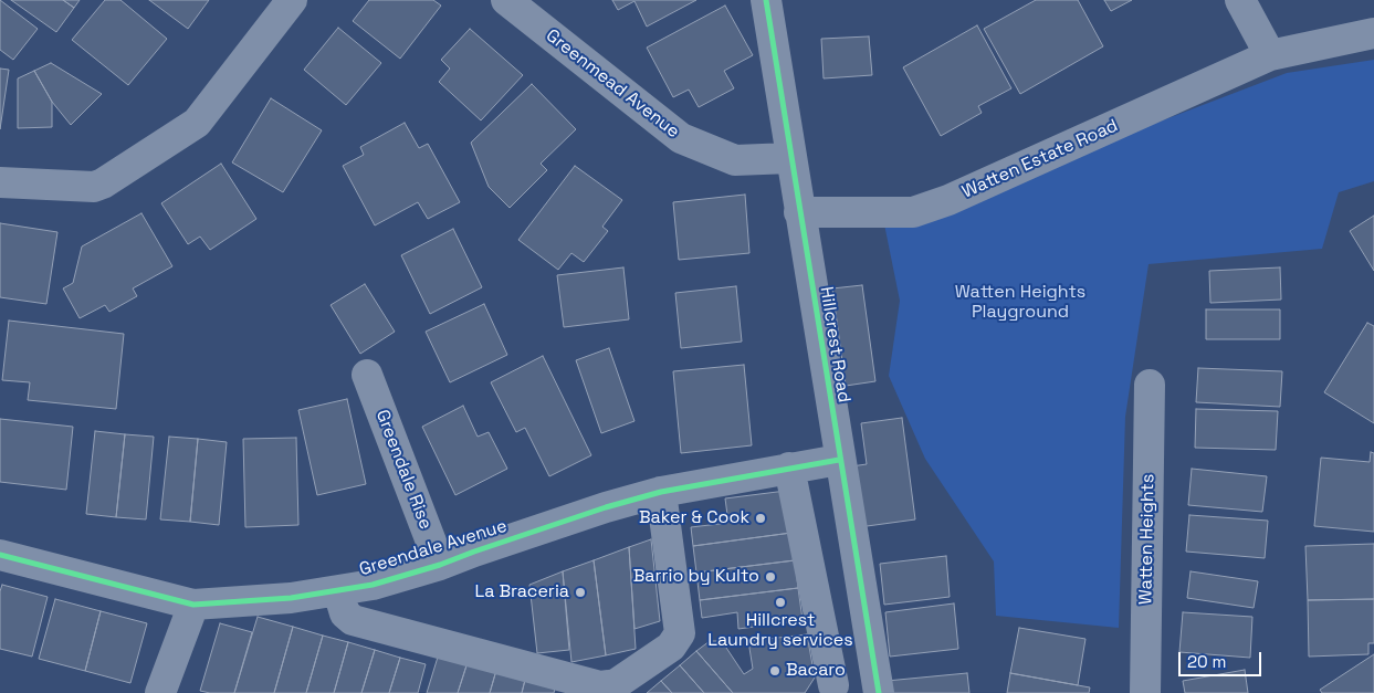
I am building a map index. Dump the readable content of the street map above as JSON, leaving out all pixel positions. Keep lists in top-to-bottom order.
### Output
{
  "streets": {
    "street": [
      "Greenmead Avenue",
      "Watten Estate Road",
      "Hillcrest Road",
      "Greendale Rise",
      "Watten Heights",
      "Greendale Avenue"
    ]
  },
  "crossings": [
    ["Greenmead Avenue", "Hillcrest Road"],
    ["Watten Estate Road", "Hillcrest Road"],
    ["Hillcrest Road", "Greendale Avenue"],
    ["Greendale Rise", "Greendale Avenue"]
  ],
  "parks": ["Watten Heights Playground"],
  "places": [
    "Baker & Cook",
    "Barrio by Kulto",
    "La Braceria",
    "Hillcrest Laundry services",
    "Bacaro"
  ],
  "scale_bar": "20 m"
}
